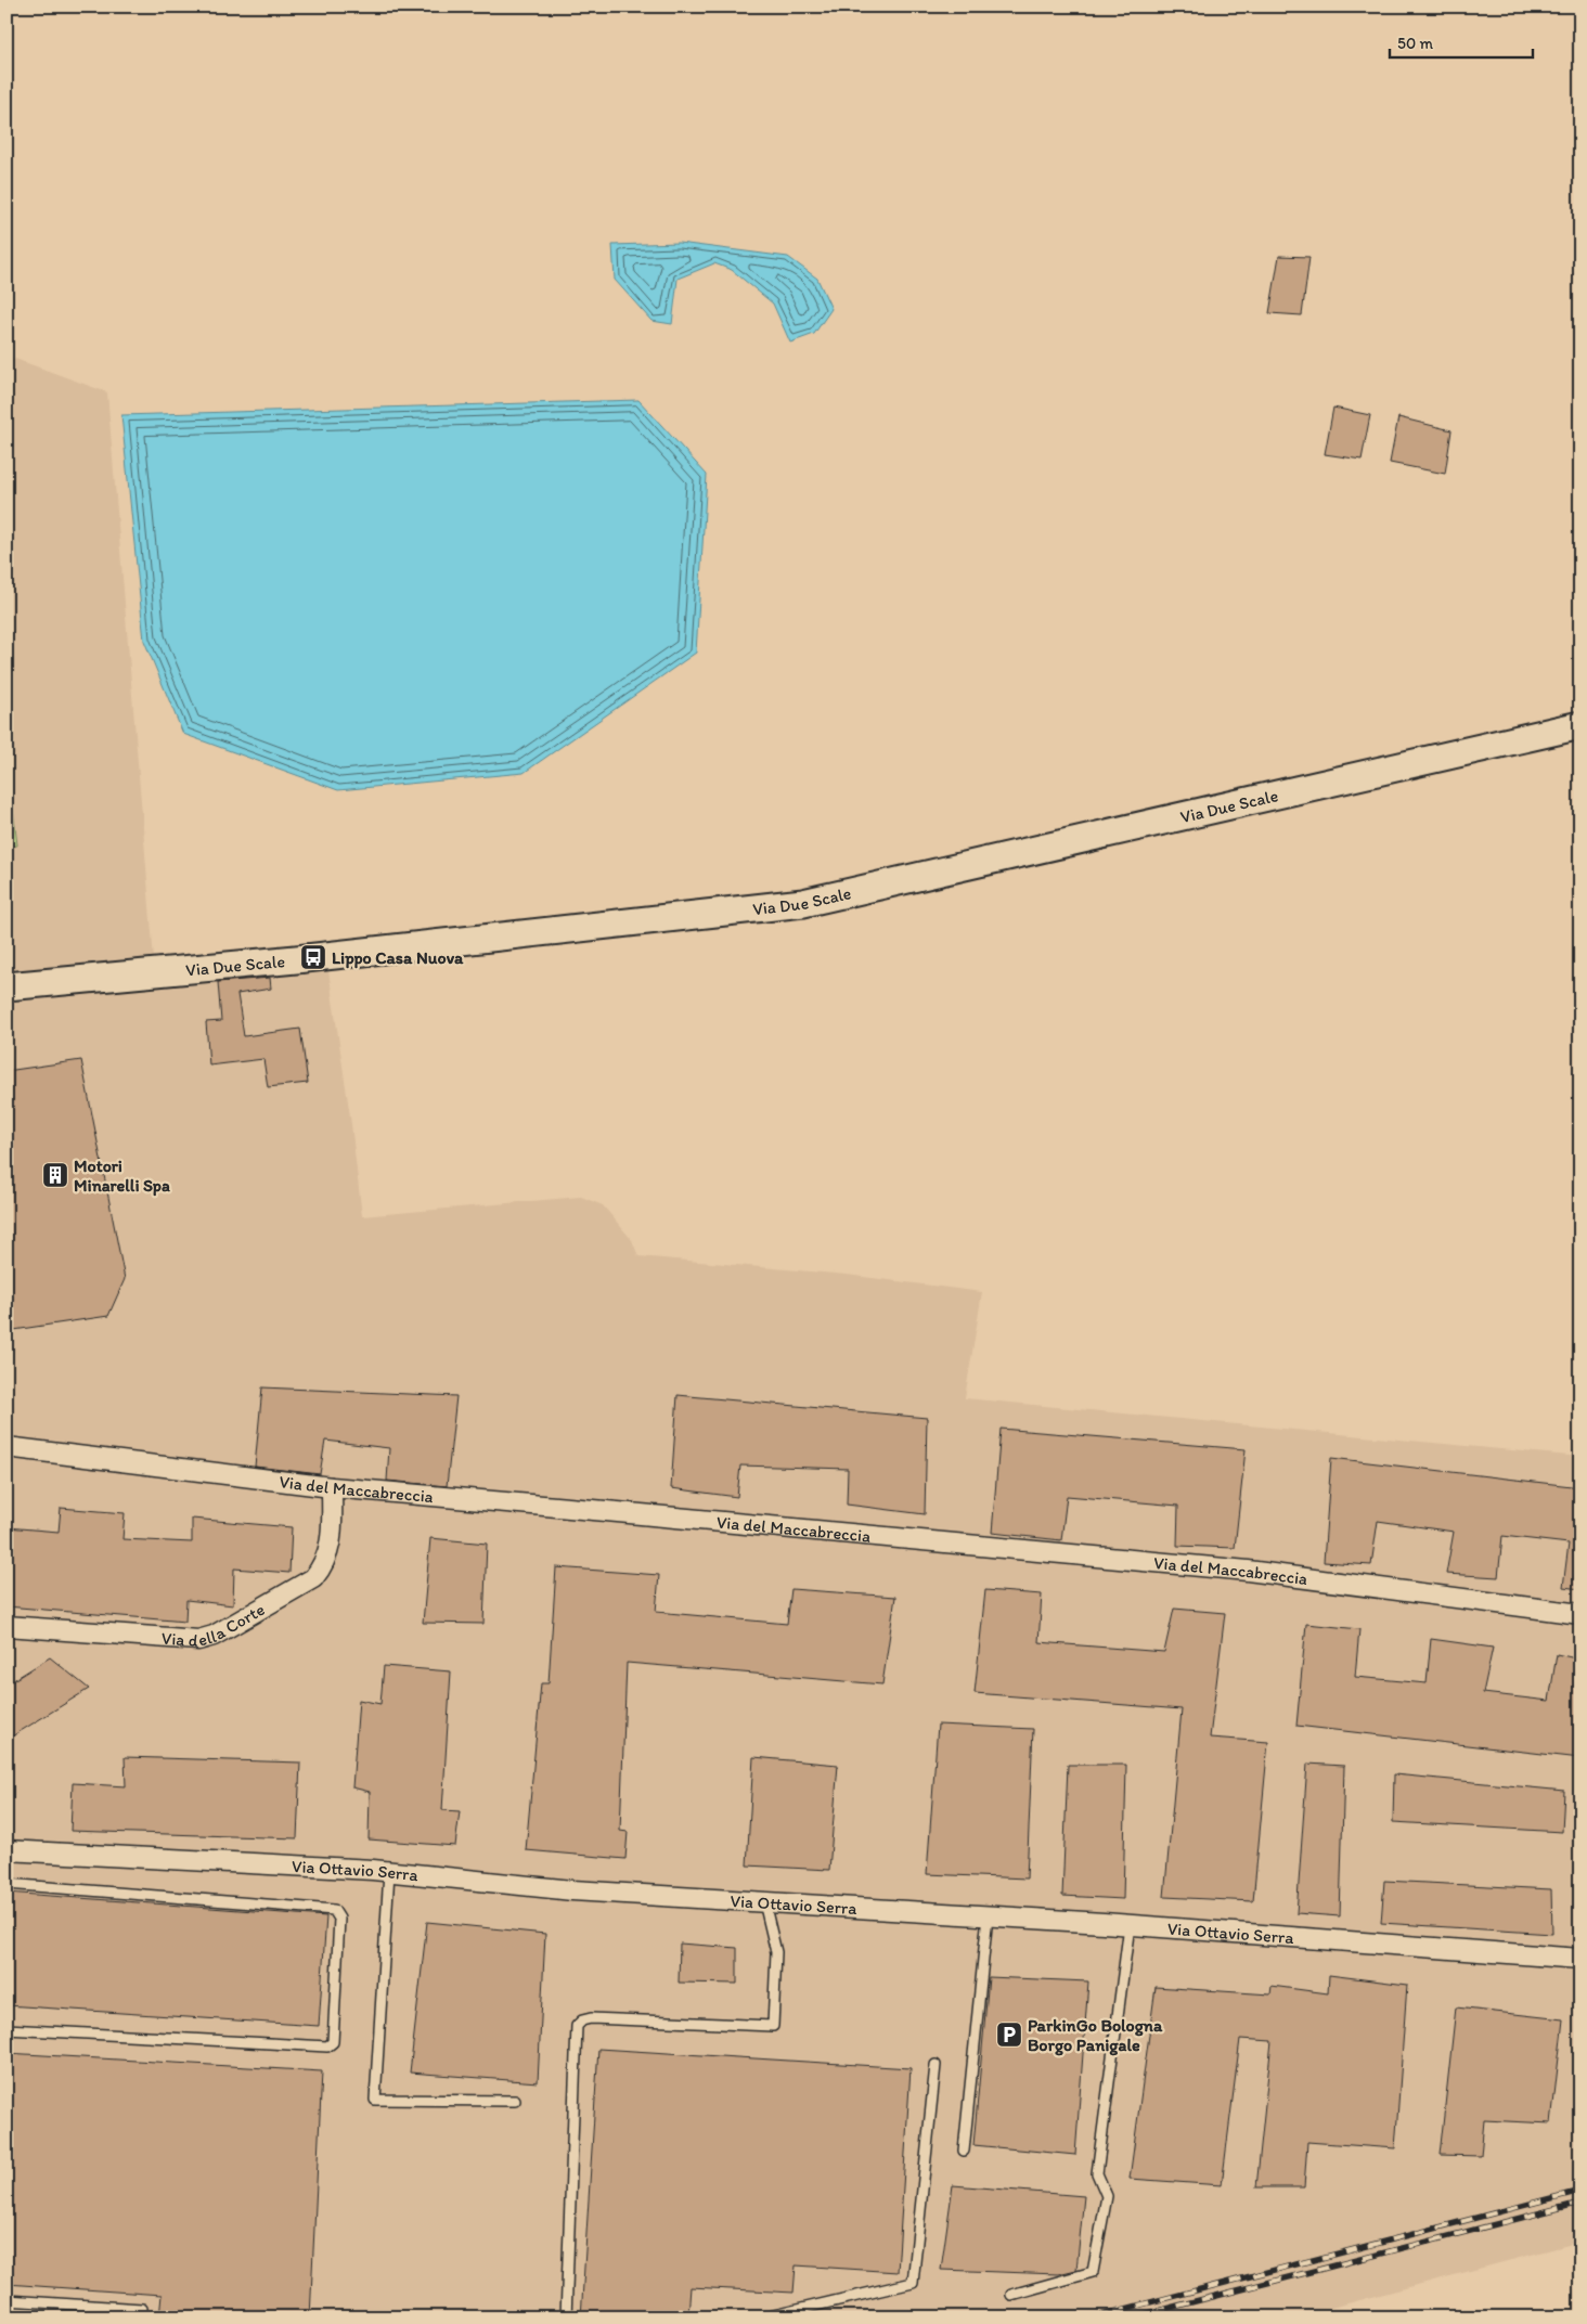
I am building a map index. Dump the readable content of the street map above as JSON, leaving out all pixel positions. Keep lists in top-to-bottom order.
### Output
{
  "streets": {
    "street": [
      "Via Due Scale",
      "Via del Maccabreccia",
      "Via della Corte",
      "Via Ottavio Serra"
    ]
  },
  "crossings": [
    ["Via del Maccabreccia", "Via della Corte"]
  ],
  "places": {
    "bus stop": ["Lippo Casa Nuova"],
    "building": ["Motori Minarelli Spa"],
    "parking": ["ParkinGo Bologna Borgo Panigale"]
  },
  "scale_bar": "50 m"
}
